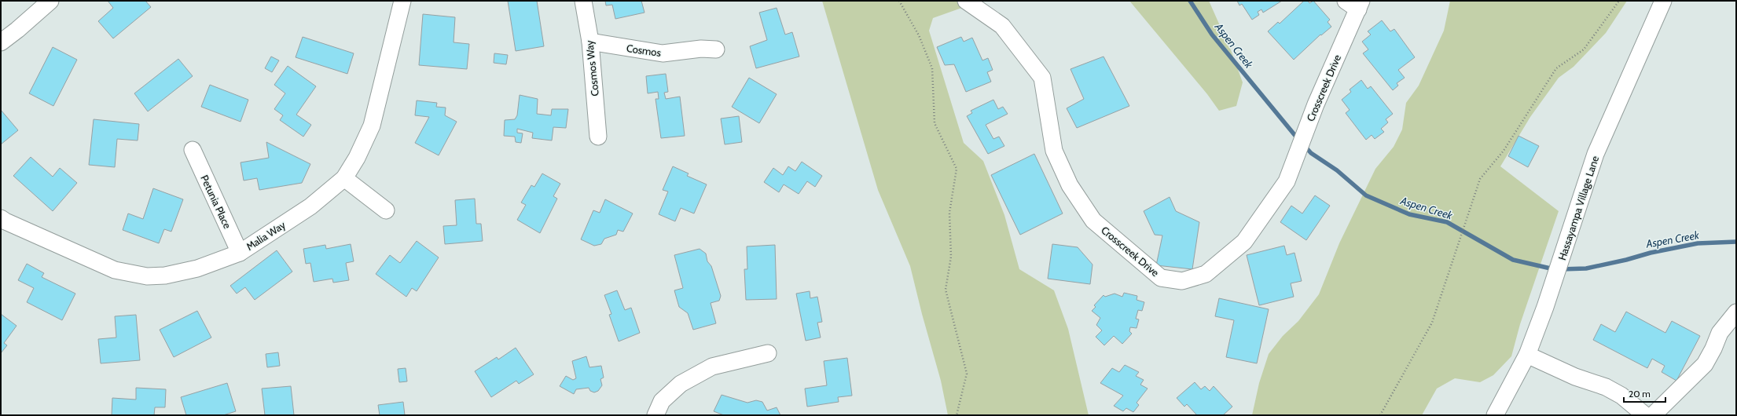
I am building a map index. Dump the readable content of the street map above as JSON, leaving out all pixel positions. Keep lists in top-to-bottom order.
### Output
{
  "streets": {
    "street": [
      "Cosmos",
      "Cosmos Way",
      "Crosscreek Drive",
      "Petunia Place",
      "Hassayampa Village Lane",
      "Malia Way"
    ]
  },
  "crossings": [
    ["Cosmos", "Cosmos Way"],
    ["Petunia Place", "Malia Way"]
  ],
  "water": ["Aspen Creek"],
  "scale_bar": "20 m"
}
